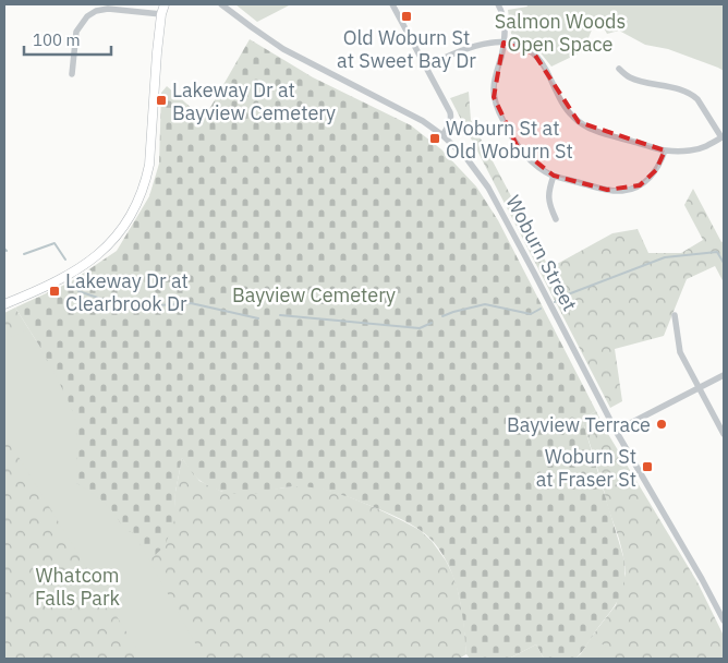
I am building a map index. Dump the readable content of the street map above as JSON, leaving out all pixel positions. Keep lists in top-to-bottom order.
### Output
{
  "streets": {
    "street": ["Woburn Street"]
  },
  "parks": ["Salmon Woods Open Space", "Bayview Cemetery", "Whatcom Falls Park"],
  "places": {
    "transit": [
      "Old Woburn St at Sweet Bay Dr",
      "Lakeway Dr at Bayview Cemetery",
      "Woburn St at Old Woburn St",
      "Lakeway Dr at Clearbrook Dr",
      "Woburn St at Fraser St"
    ],
    "other": ["Bayview Terrace"]
  },
  "scale_bar": "100 m"
}
